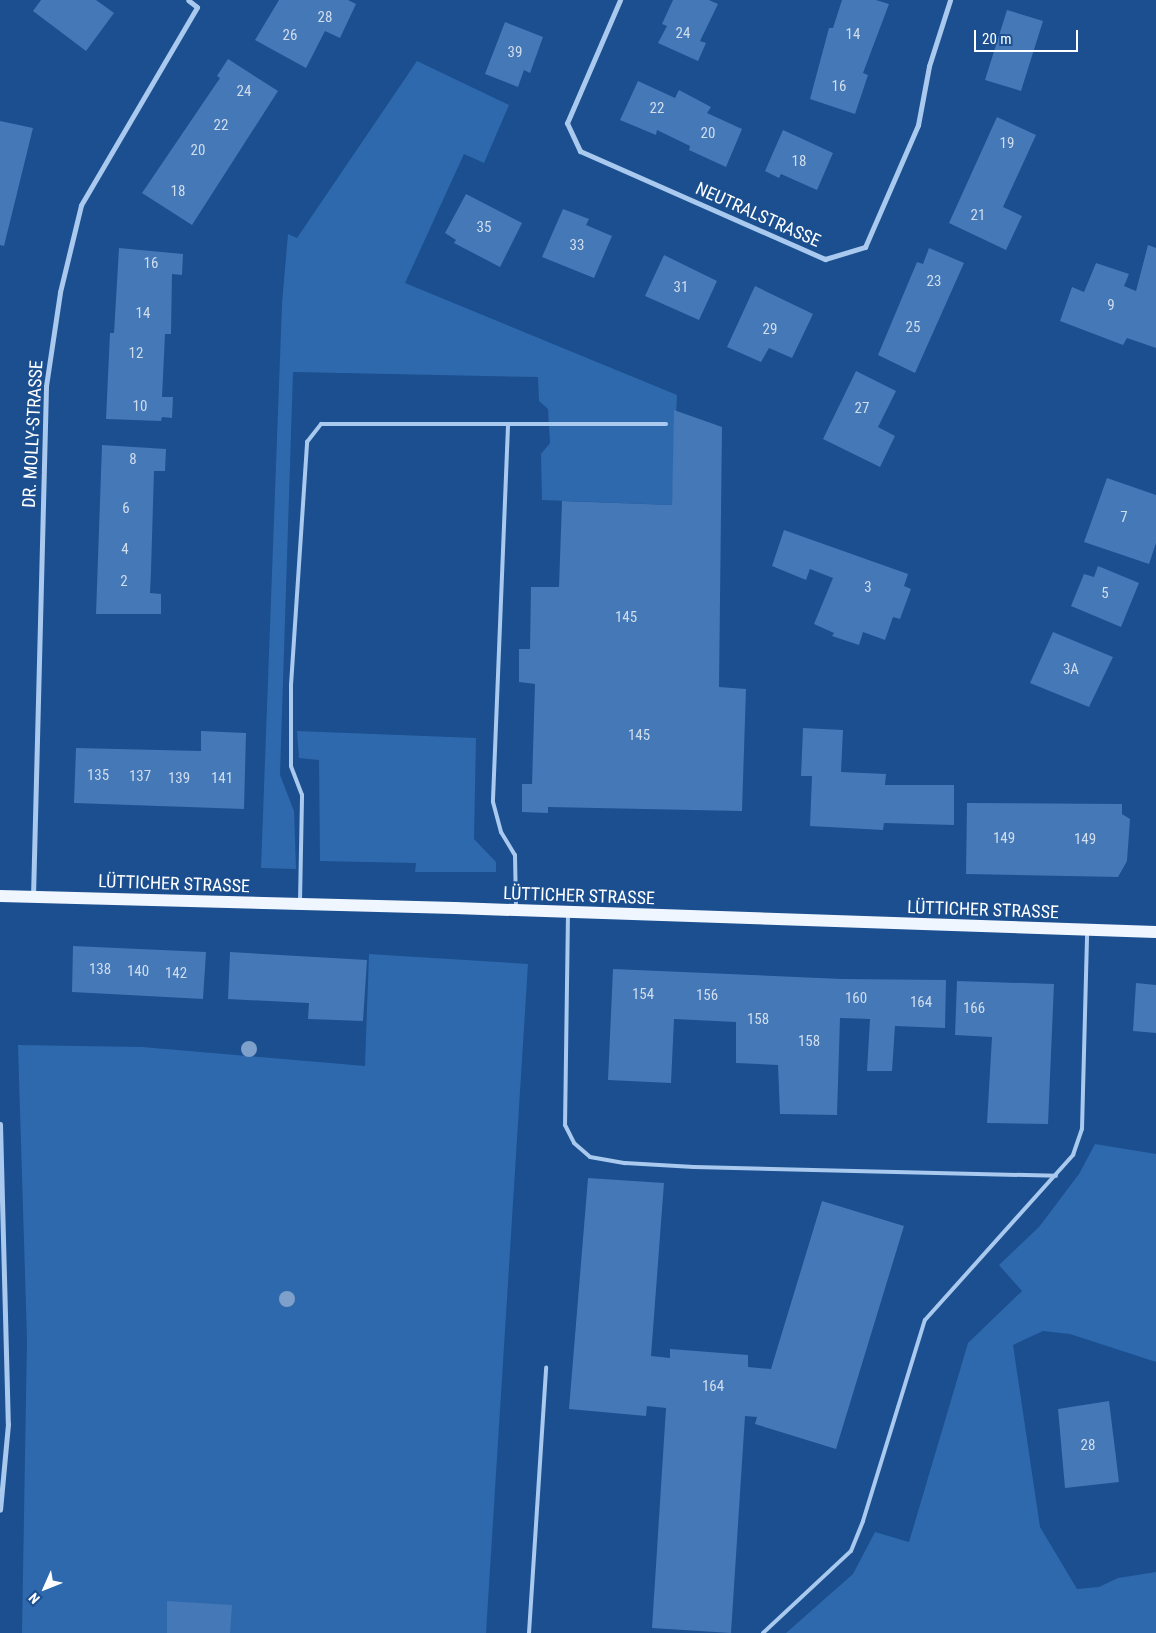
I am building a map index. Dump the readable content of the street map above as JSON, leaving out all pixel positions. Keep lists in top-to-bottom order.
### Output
{
  "streets": {
    "main road": ["LÜTTICHER STRASSE"],
    "street": ["NEUTRALSTRASSE", "DR. MOLLY-STRASSE"]
  },
  "crossings": [
    ["DR. MOLLY-STRASSE", "LÜTTICHER STRASSE"]
  ],
  "house_numbers": [
    "28",
    "24",
    "14",
    "26",
    "39",
    "16",
    "24",
    "22",
    "22",
    "20",
    "19",
    "20",
    "18",
    "18",
    "21",
    "35",
    "33",
    "16",
    "23",
    "31",
    "9",
    "14",
    "25",
    "29",
    "12",
    "10",
    "27",
    "8",
    "6",
    "7",
    "4",
    "2",
    "3",
    "5",
    "145",
    "3A",
    "145",
    "135",
    "137",
    "139",
    "141",
    "149",
    "149",
    "138",
    "140",
    "142",
    "154",
    "156",
    "160",
    "164",
    "166",
    "158",
    "158",
    "164",
    "28"
  ],
  "scale_bar": "20 m",
  "north": "bottom left"
}
